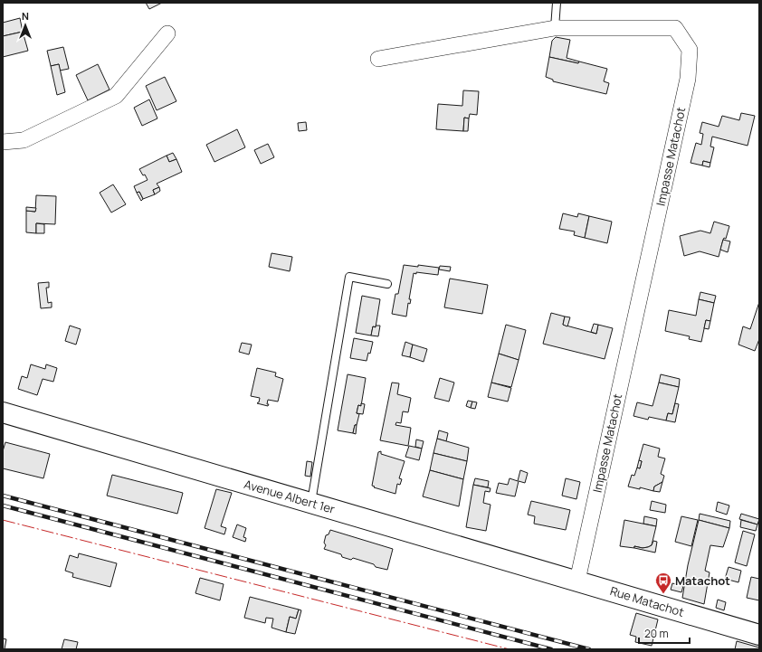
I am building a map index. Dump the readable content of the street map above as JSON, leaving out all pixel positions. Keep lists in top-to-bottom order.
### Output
{
  "streets": {
    "main road": ["Avenue Albert 1er", "Rue Matachot"],
    "street": ["Impasse Matachot"]
  },
  "crossings": [
    ["Impasse Matachot", "Avenue Albert 1er"],
    ["Impasse Matachot", "Rue Matachot"],
    ["Avenue Albert 1er", "Rue Matachot"]
  ],
  "places": {
    "bus stop": ["Matachot"]
  },
  "scale_bar": "20 m",
  "north": "top"
}
